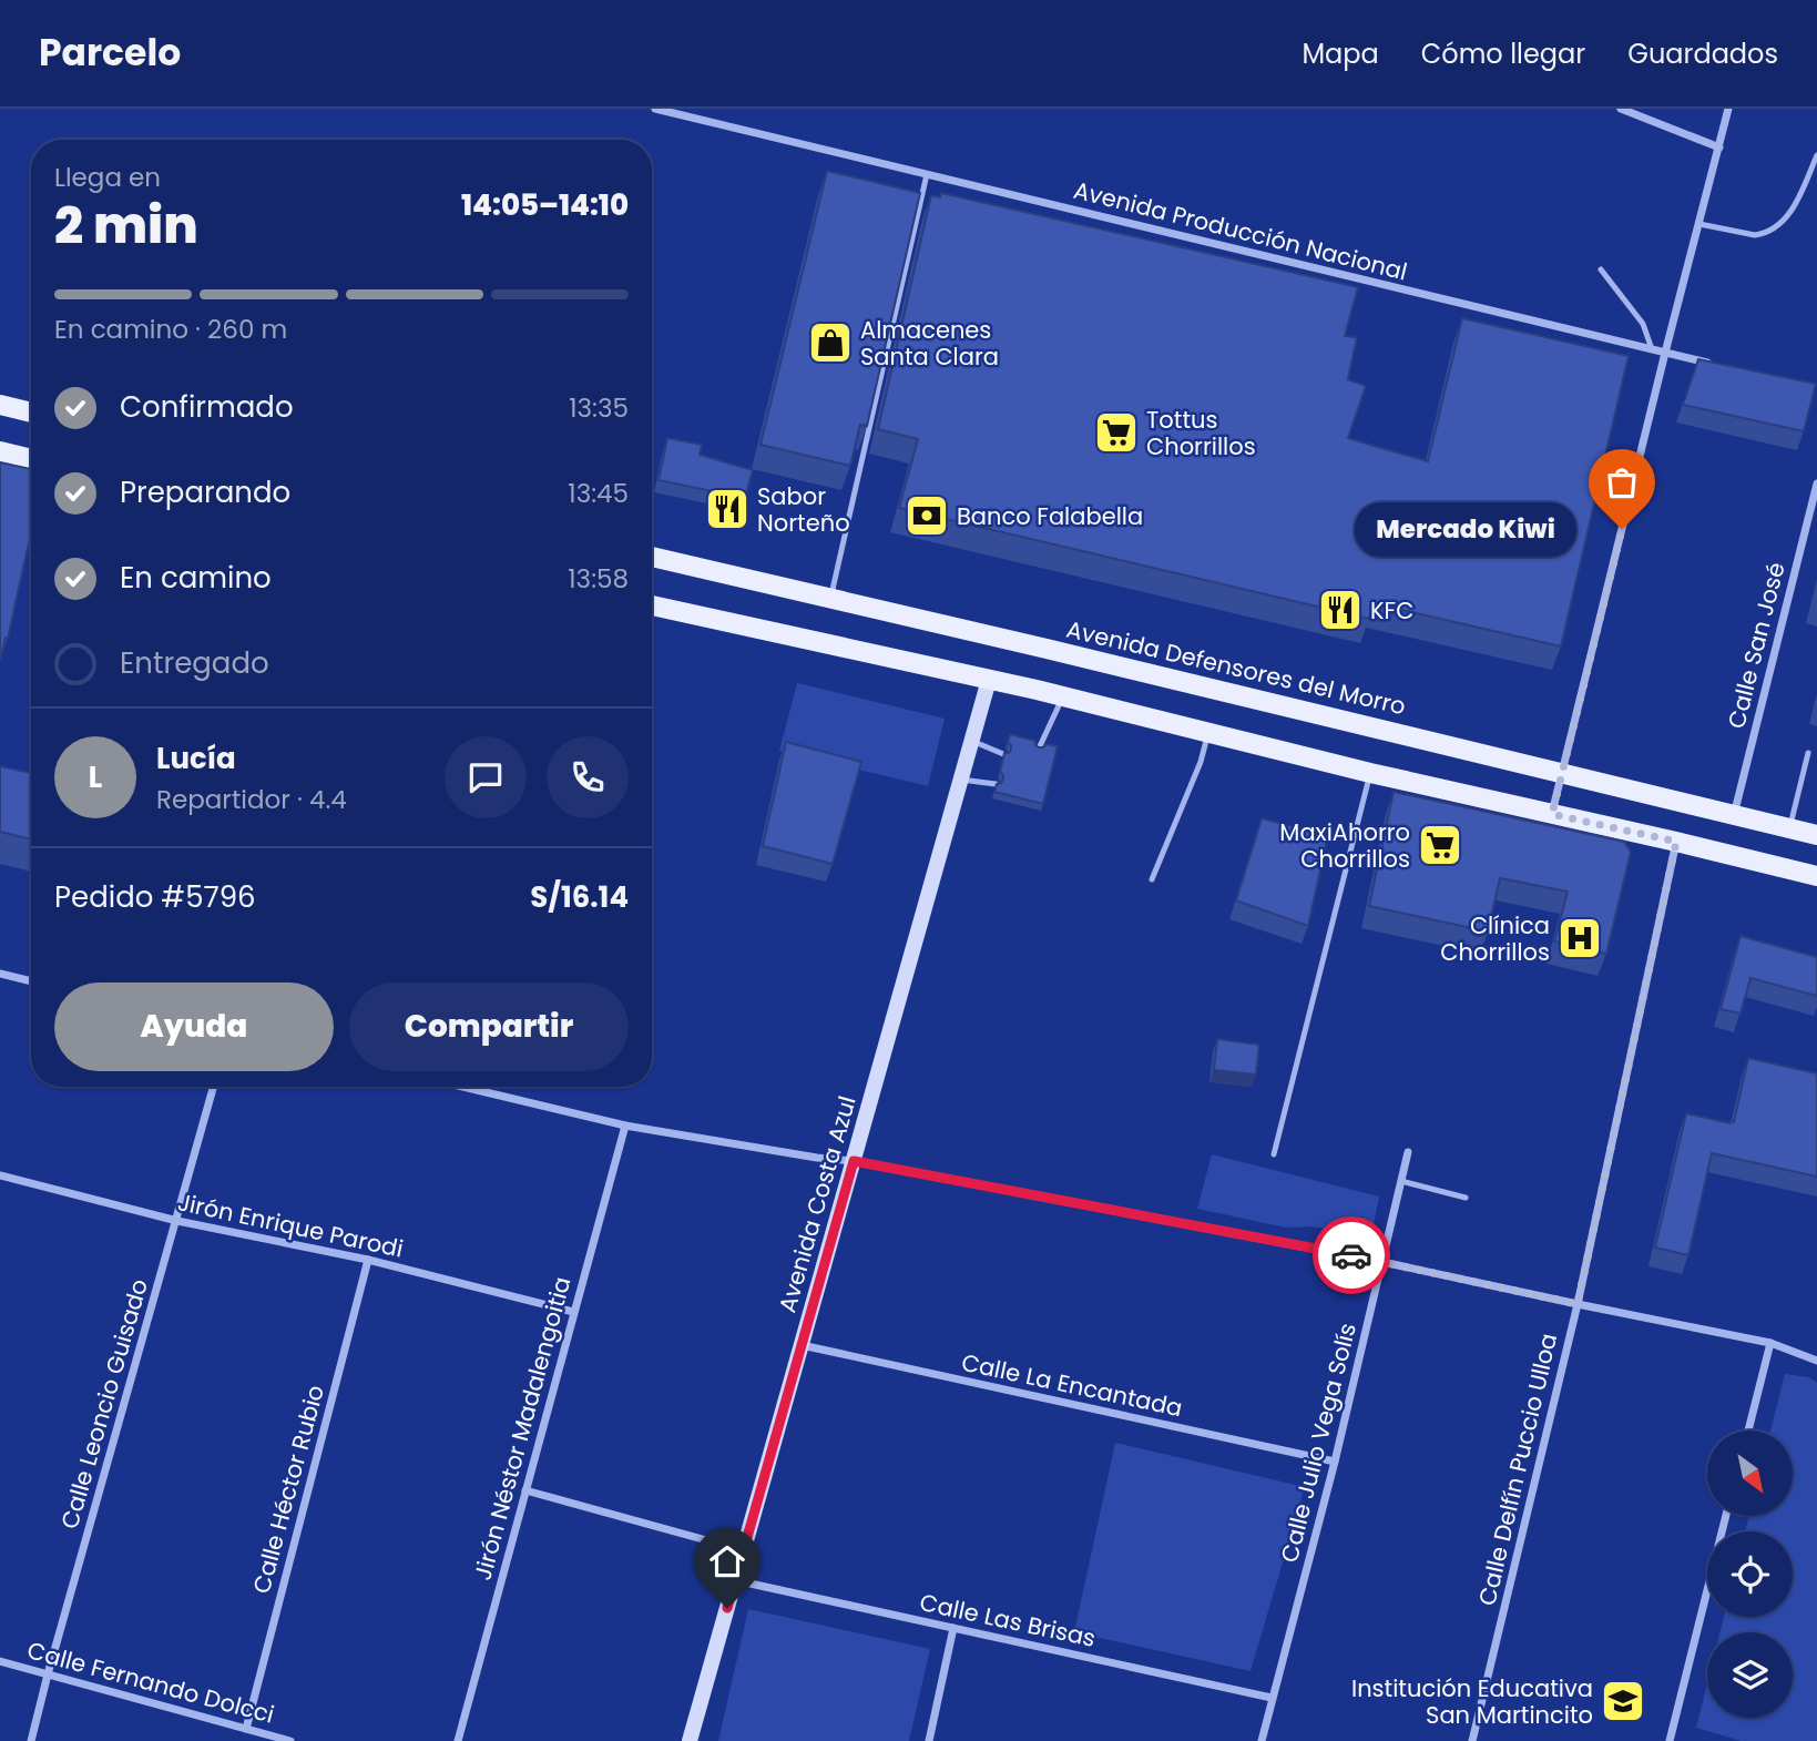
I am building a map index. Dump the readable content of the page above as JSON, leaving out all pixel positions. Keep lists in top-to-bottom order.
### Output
{
  "streets": {
    "main road": ["Avenida Defensores del Morro"],
    "street": [
      "Avenida Producción Nacional",
      "Calle San José",
      "Avenida Costa Azul",
      "Jirón Enrique Parodi",
      "Calle La Encantada",
      "Calle Leoncio Guisado",
      "Jirón Néstor Madalengoitia",
      "Calle Julio Vega Solís",
      "Calle Delfín Puccio Ulloa",
      "Calle Héctor Rubio",
      "Calle Las Brisas",
      "Calle Fernando Dolcci"
    ]
  },
  "crossings": [
    ["Calle San José", "Avenida Defensores del Morro"],
    ["Avenida Costa Azul", "Calle La Encantada"],
    ["Avenida Costa Azul", "Calle Las Brisas"],
    ["Jirón Enrique Parodi", "Calle Leoncio Guisado"],
    ["Jirón Enrique Parodi", "Jirón Néstor Madalengoitia"],
    ["Jirón Enrique Parodi", "Calle Héctor Rubio"],
    ["Calle La Encantada", "Calle Julio Vega Solís"],
    ["Calle Leoncio Guisado", "Calle Fernando Dolcci"],
    ["Calle Julio Vega Solís", "Calle Las Brisas"],
    ["Calle Héctor Rubio", "Calle Fernando Dolcci"]
  ],
  "places": {
    "shop": ["Almacenes Santa Clara"],
    "supermarket": ["Tottus Chorrillos", "MaxiAhorro Chorrillos"],
    "restaurant": ["Sabor Norteño", "KFC"],
    "bank": ["Banco Falabella"],
    "other": ["Mercado Kiwi"],
    "hospital": ["Clínica Chorrillos"],
    "school or university": ["Institución Educativa San Martincito"]
  },
  "north": "bottom right",
  "page": {
    "header": "Parcelo",
    "nav": ["Mapa", "Cómo llegar", "Guardados"],
    "heading": ["2 min", "Llega en", "14:05–14:10"],
    "panel": [
      "Lucía",
      "Repartidor · 4.4",
      "Pedido #5796",
      "S/16.14"
    ],
    "bar": "En camino · 260 m",
    "list": [
      ["Confirmado", "13:35"],
      ["Preparando", "13:45"],
      ["En camino", "13:58"],
      "Entregado"
    ],
    "bubble": "Mercado Kiwi",
    "round": "L",
    "buttons": ["Ayuda", "Compartir"]
  }
}
